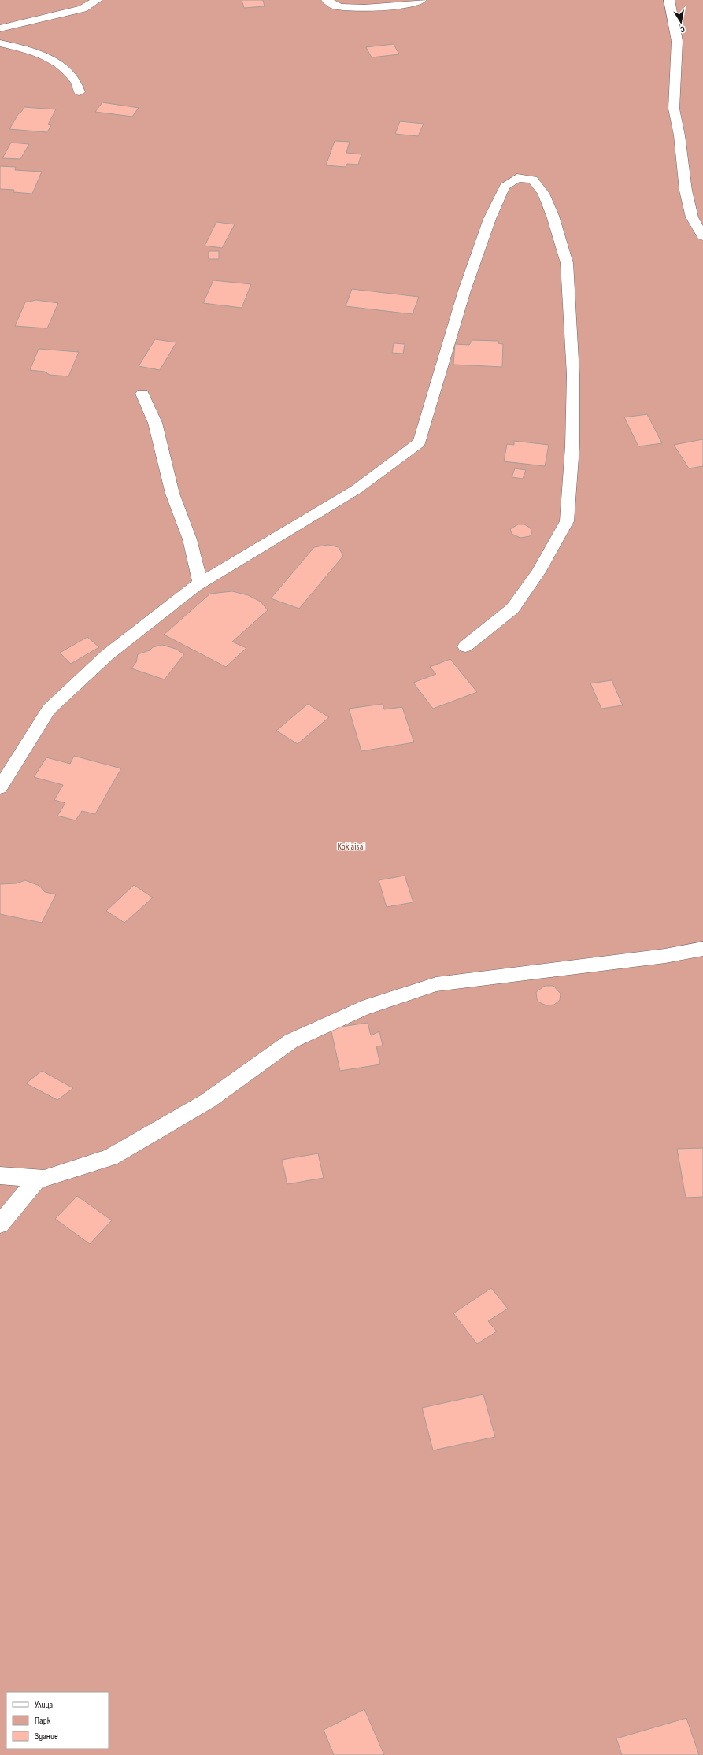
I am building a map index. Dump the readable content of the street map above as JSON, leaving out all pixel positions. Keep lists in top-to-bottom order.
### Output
{
  "parks": ["Koklaisai"],
  "legend": ["Улица", "Парк", "Здание"],
  "north": "bottom"
}
